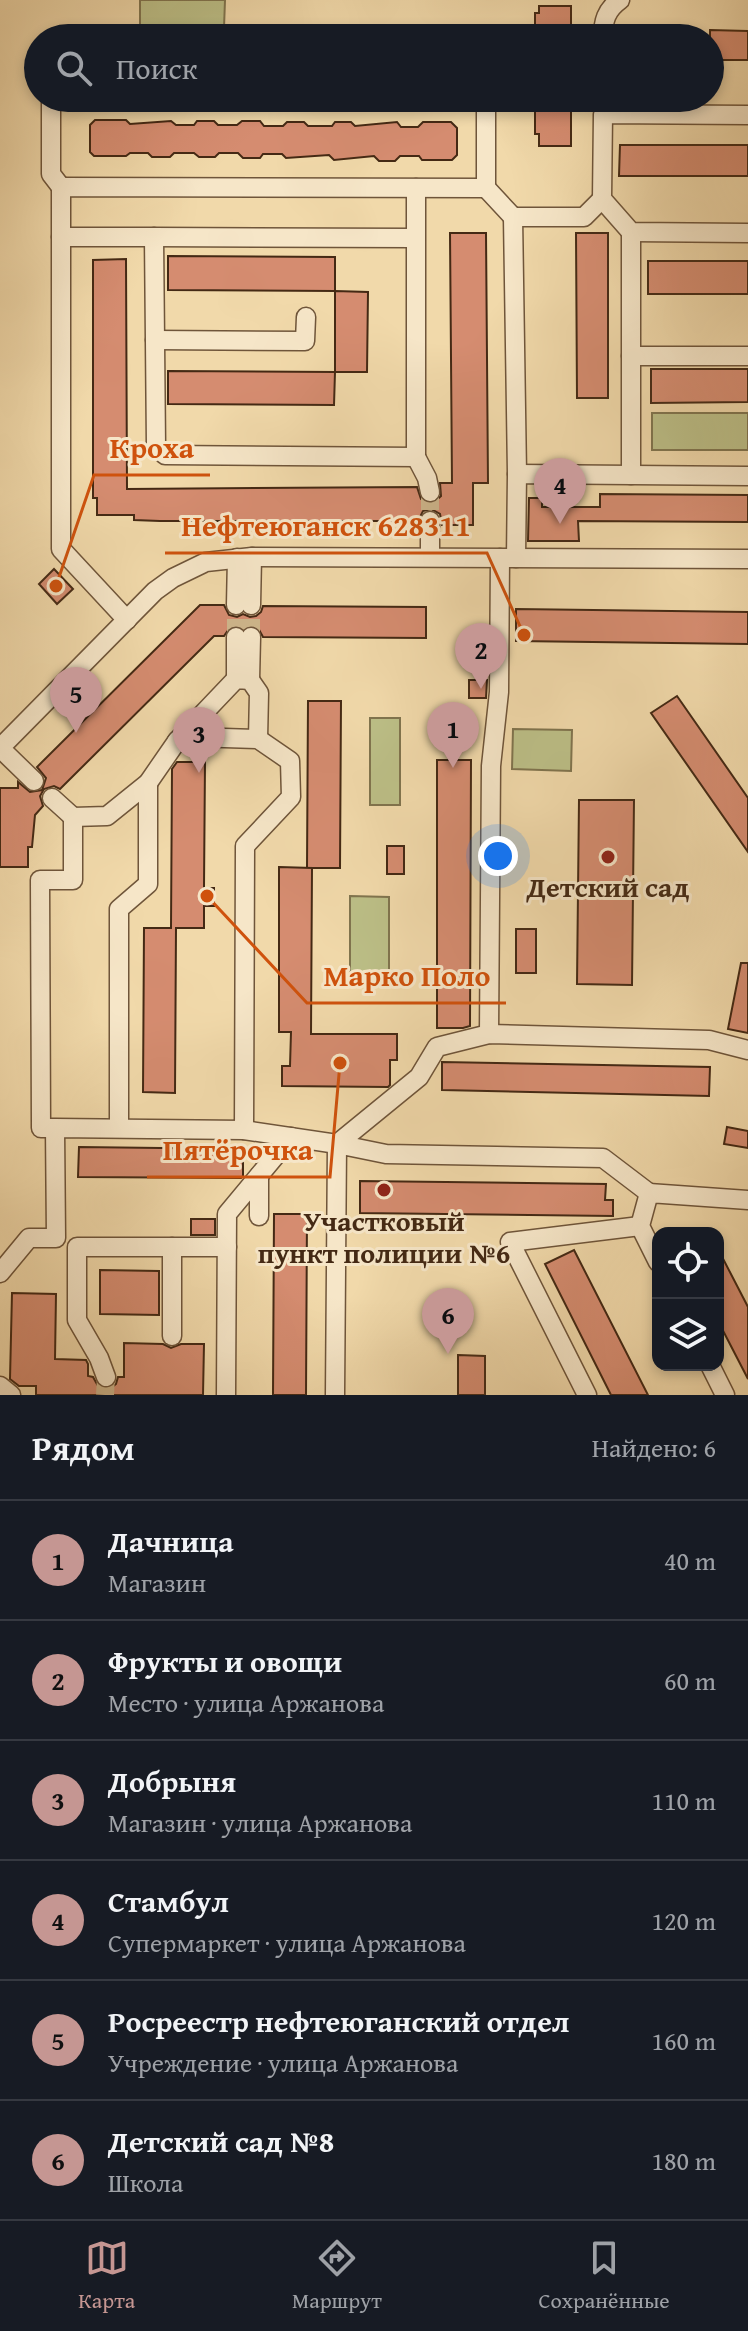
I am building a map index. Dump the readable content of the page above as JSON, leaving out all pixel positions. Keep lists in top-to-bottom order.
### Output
{
  "places": [
    "Кроха",
    "Нефтеюганск 628311",
    "Детский сад",
    "Марко Поло",
    "Пятёрочка",
    "Участковый пункт полиции №6"
  ],
  "page": {
    "search": "Поиск",
    "pins": [
      "4",
      "2",
      "5",
      "1",
      "3",
      "6"
    ],
    "heading": ["Рядом", "Найдено: 6"],
    "list": [
      {
        "mark": "1",
        "name": "Дачница",
        "note": "Магазин",
        "value": "40 m"
      },
      {
        "mark": "2",
        "name": "Фрукты и овощи",
        "note": "Место · улица Аржанова",
        "value": "60 m"
      },
      {
        "mark": "3",
        "name": "Добрыня",
        "note": "Магазин · улица Аржанова",
        "value": "110 m"
      },
      {
        "mark": "4",
        "name": "Стамбул",
        "note": "Супермаркет · улица Аржанова",
        "value": "120 m"
      },
      {
        "mark": "5",
        "name": "Росреестр нефтеюганский отдел",
        "note": "Учреждение · улица Аржанова",
        "value": "160 m"
      },
      {
        "mark": "6",
        "name": "Детский сад №8",
        "note": "Школа",
        "value": "180 m"
      }
    ],
    "nav": ["Карта", "Маршрут", "Сохранённые"]
  }
}
